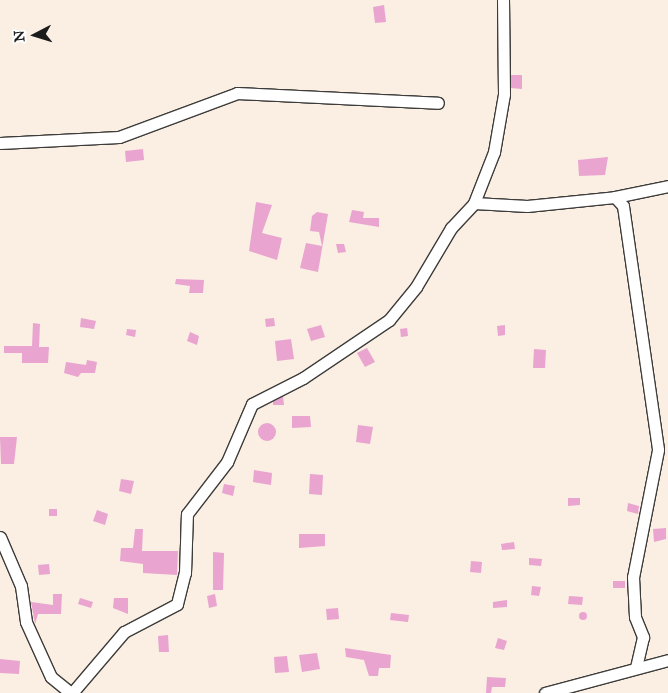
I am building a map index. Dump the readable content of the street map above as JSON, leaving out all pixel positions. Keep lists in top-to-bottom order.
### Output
{
  "north": "left"
}
